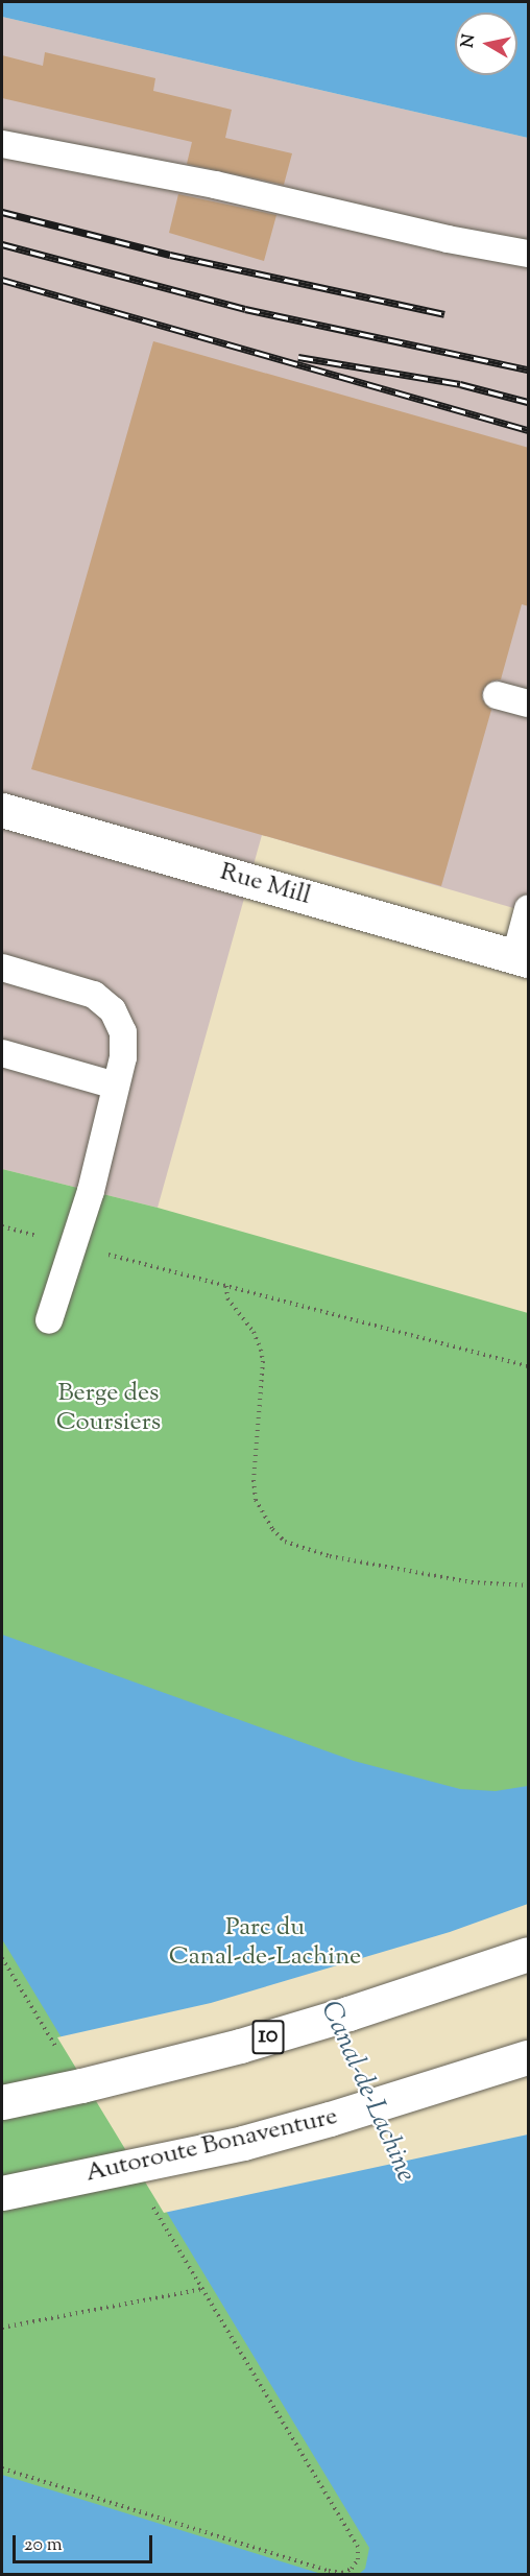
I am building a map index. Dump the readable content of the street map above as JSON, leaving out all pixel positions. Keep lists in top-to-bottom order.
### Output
{
  "streets": {
    "main road": ["Rue Mill", "10", "Autoroute Bonaventure"]
  },
  "water": ["Canal-de-Lachine"],
  "parks": ["Berge des Coursiers", "Parc du Canal-de-Lachine"],
  "scale_bar": "20 m",
  "north": "left"
}
